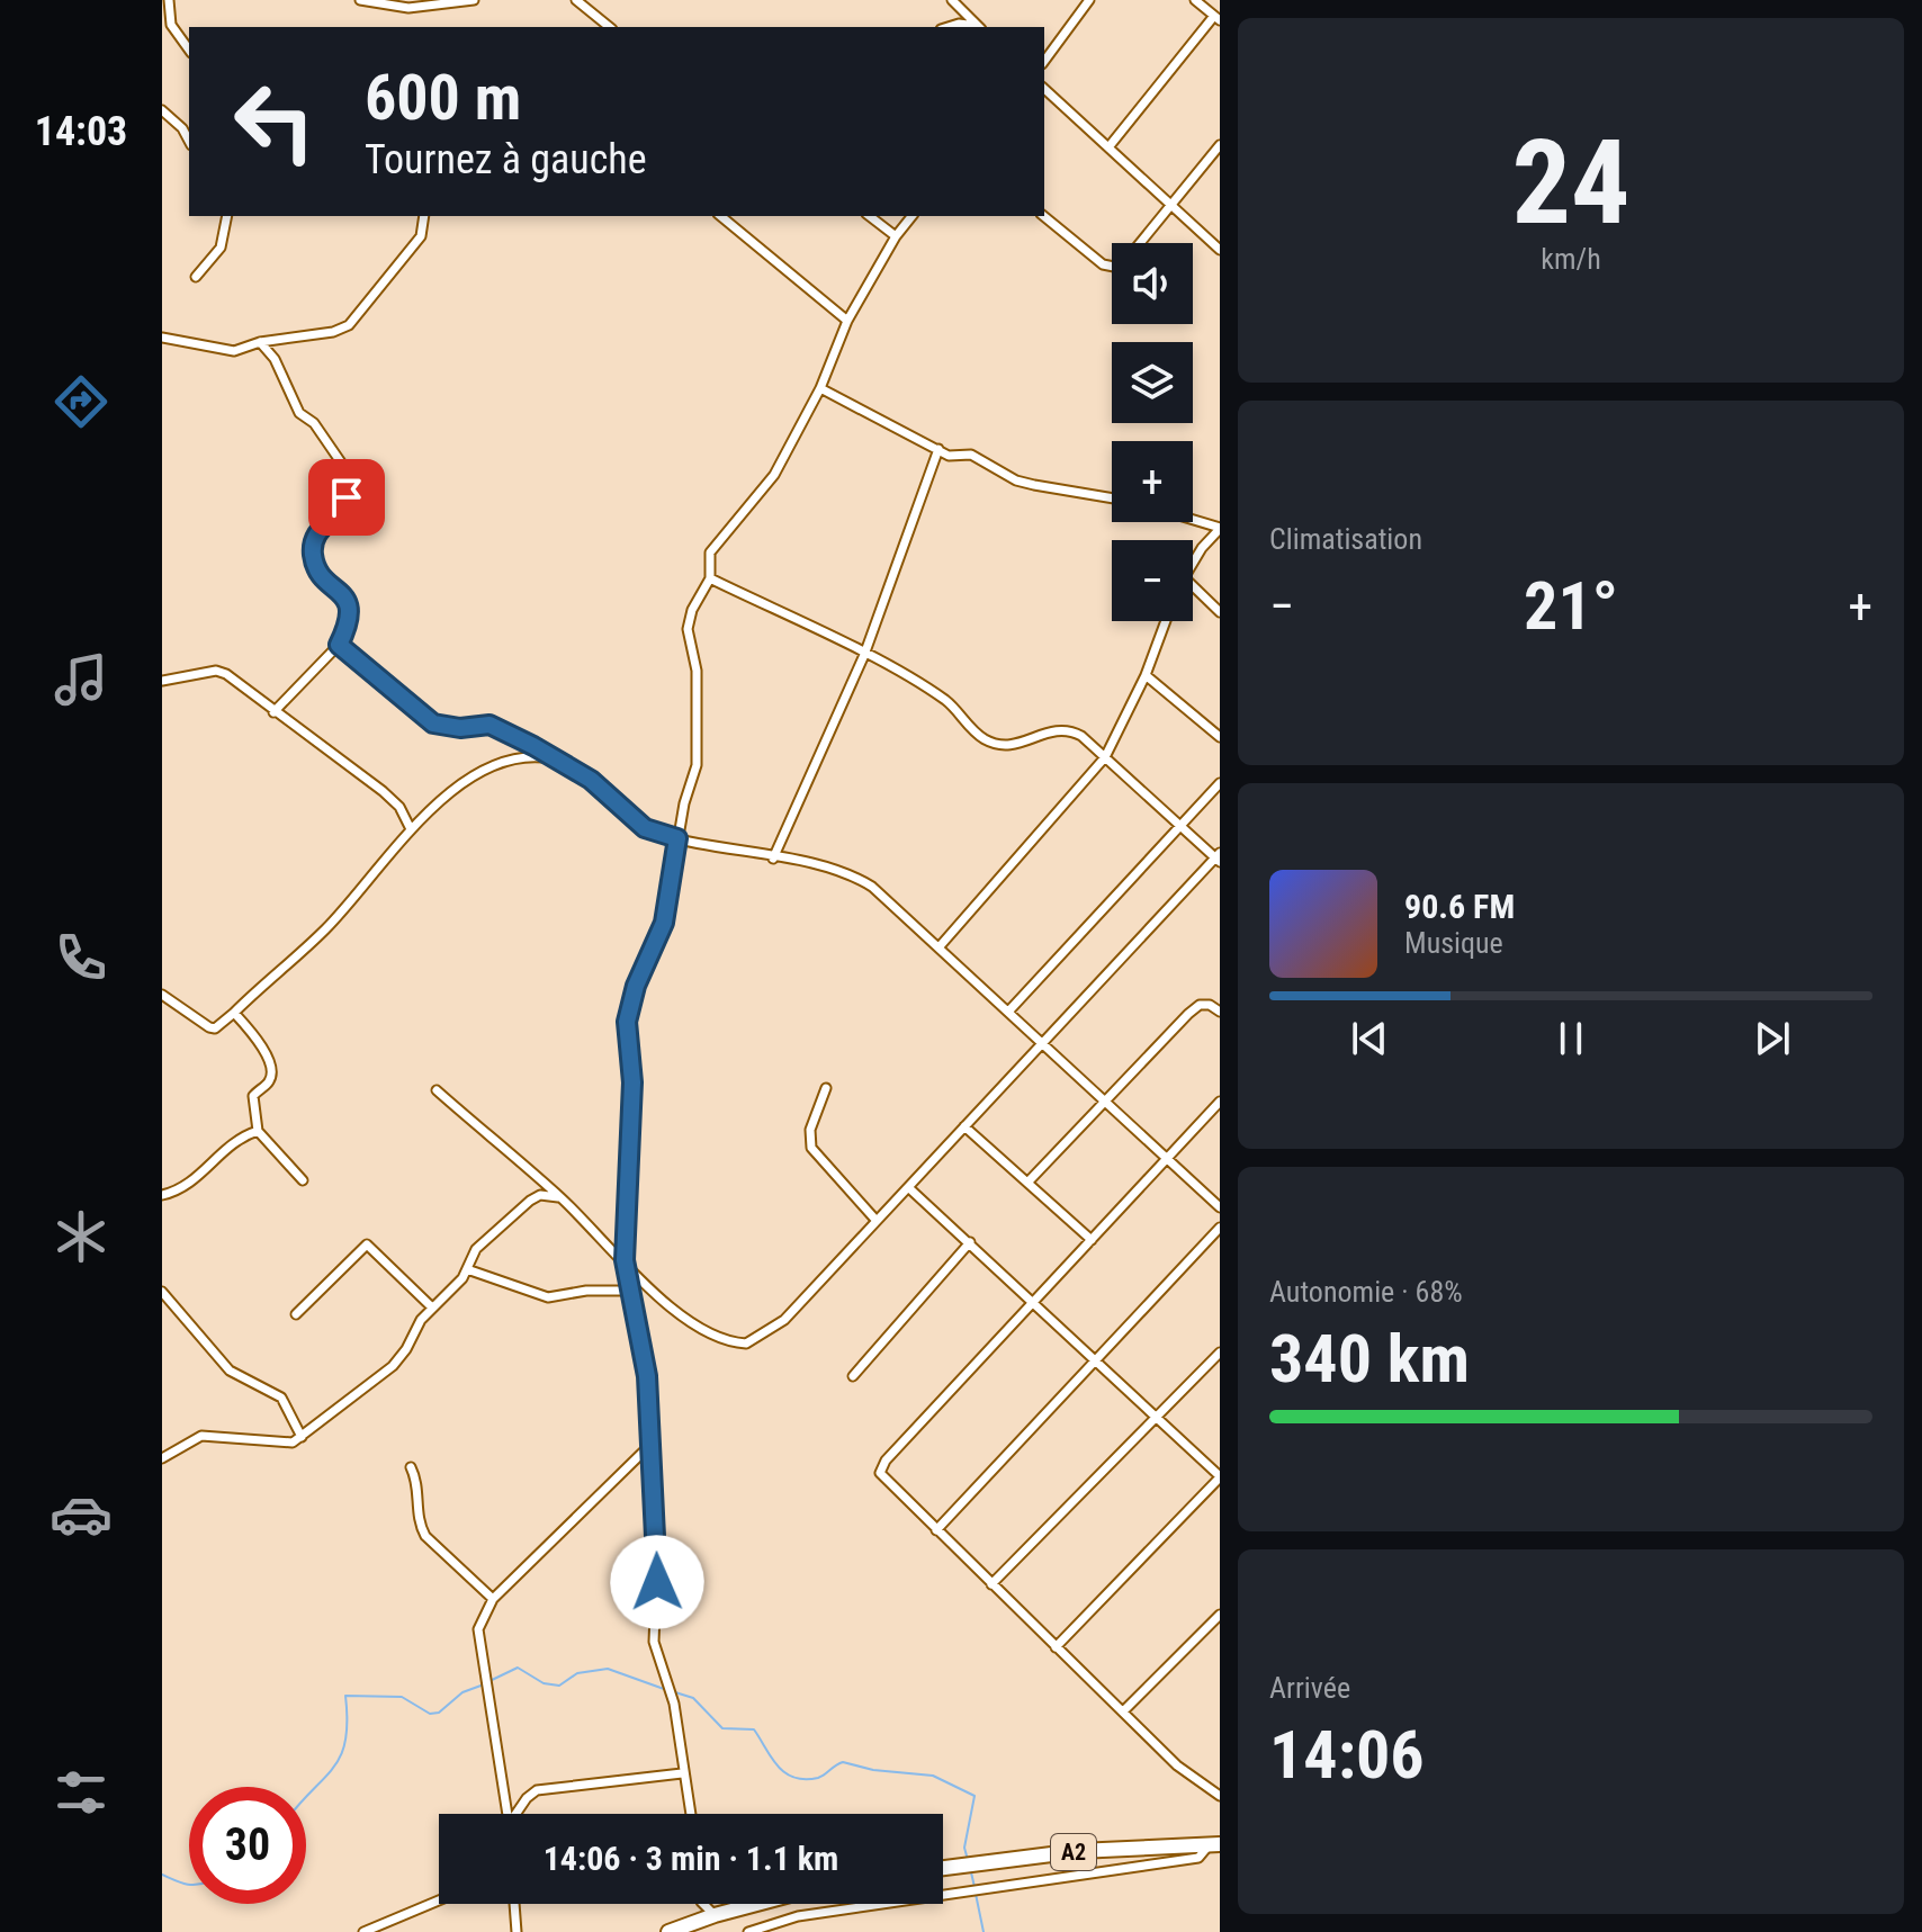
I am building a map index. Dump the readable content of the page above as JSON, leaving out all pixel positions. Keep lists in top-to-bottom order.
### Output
{
  "streets": {
    "main road": ["A2"]
  },
  "page": {
    "tabs": "14:03",
    "tile": [
      ["24", "km/h"],
      "Climatisation",
      ["Autonomie · 68%", "340 km"],
      ["Arrivée", "14:06"]
    ],
    "turn": ["600 m", "Tournez à gauche"],
    "map_buttons": ["+", "−"],
    "heat": ["−", "21°", "+"],
    "song": ["90.6 FM", "Musique"],
    "limit": "30",
    "trip": "14:06 · 3 min · 1.1 km"
  }
}
